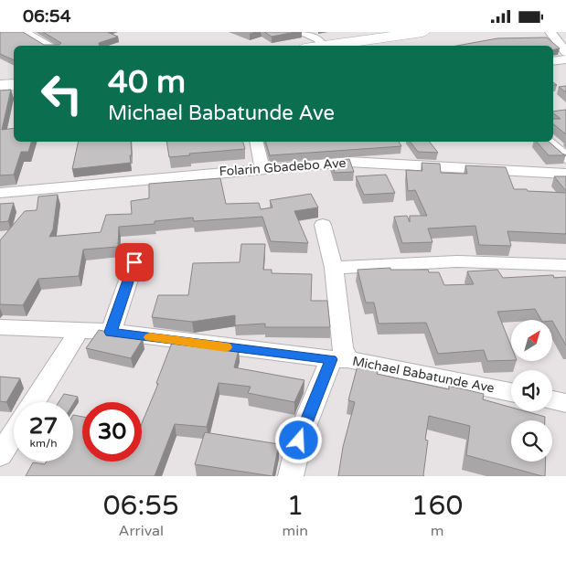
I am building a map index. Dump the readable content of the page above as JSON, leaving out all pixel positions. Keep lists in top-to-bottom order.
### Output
{
  "streets": {
    "street": ["Folarin Gbadebo Ave", "Michael Babatunde Ave"]
  },
  "north": "top right",
  "page": {
    "status": "06:54",
    "turn": ["40 m", "Michael Babatunde Ave"],
    "speed": "27 km/h",
    "limit": "30",
    "eta": [
      "06:55",
      "Arrival",
      "1",
      "min",
      "160",
      "m"
    ]
  }
}
